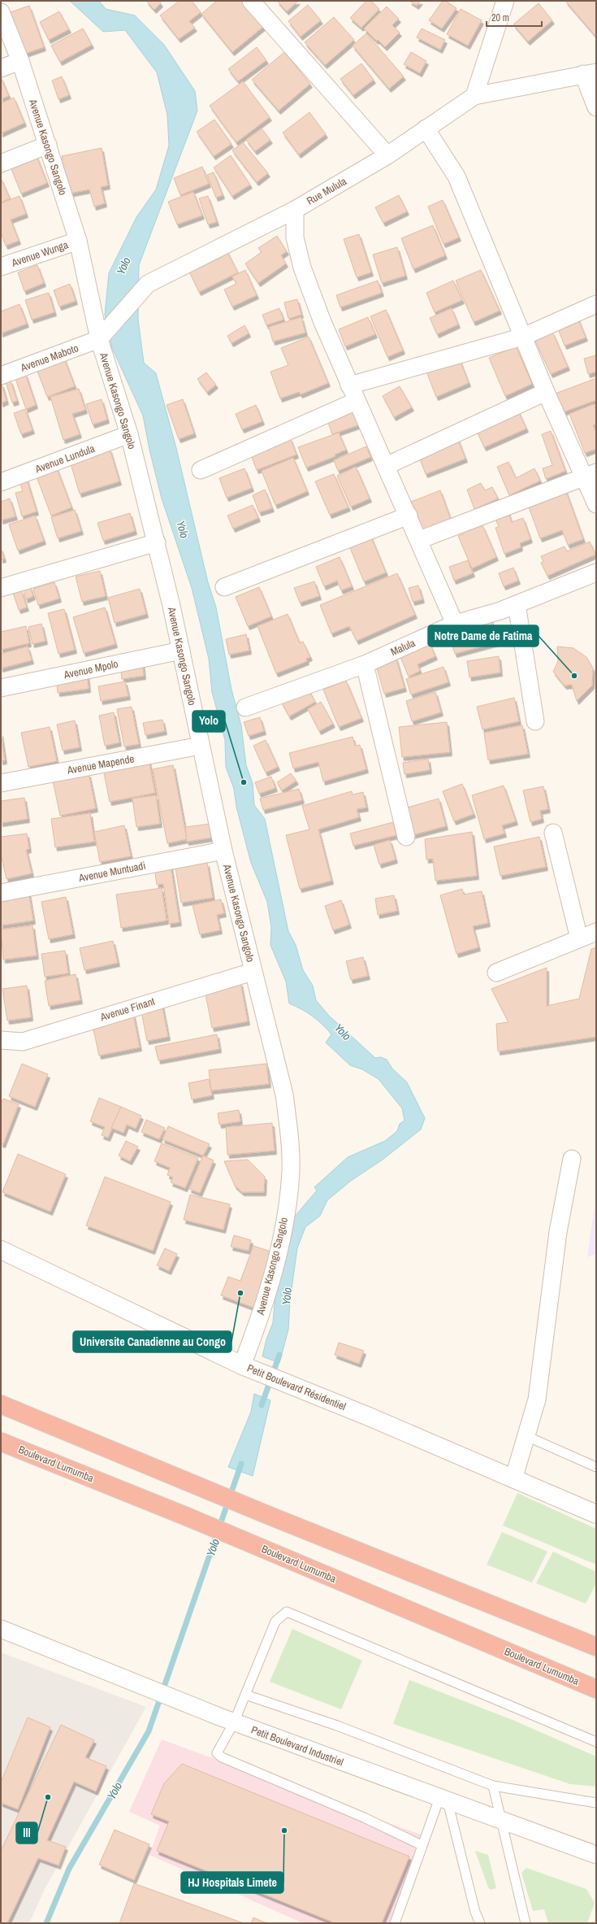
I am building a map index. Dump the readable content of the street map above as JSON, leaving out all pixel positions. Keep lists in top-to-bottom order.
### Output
{
  "streets": {
    "highway": ["Boulevard Lumumba"],
    "street": [
      "Avenue Kasongo Sangolo",
      "Rue Mulula",
      "Avenue Wunga",
      "Avenue Maboto",
      "Avenue Lundula",
      "Malula",
      "Avenue Mpolo",
      "Avenue Mapende",
      "Avenue Muntuadi",
      "Avenue Finant",
      "Petit Boulevard Résidentiel",
      "Petit Boulevard Industriel"
    ]
  },
  "crossings": [
    ["Avenue Kasongo Sangolo", "Rue Mulula"],
    ["Avenue Kasongo Sangolo", "Avenue Wunga"],
    ["Avenue Kasongo Sangolo", "Avenue Maboto"],
    ["Avenue Kasongo Sangolo", "Avenue Lundula"],
    ["Avenue Kasongo Sangolo", "Avenue Mpolo"],
    ["Avenue Kasongo Sangolo", "Avenue Mapende"],
    ["Avenue Kasongo Sangolo", "Avenue Muntuadi"],
    ["Avenue Kasongo Sangolo", "Avenue Finant"],
    ["Avenue Kasongo Sangolo", "Petit Boulevard Résidentiel"],
    ["Rue Mulula", "Avenue Maboto"]
  ],
  "water": ["Yolo"],
  "places": [
    "Notre Dame de Fatima",
    "Yolo",
    "Universite Canadienne au Congo",
    "lll",
    "HJ Hospitals Limete"
  ],
  "scale_bar": "20 m"
}
